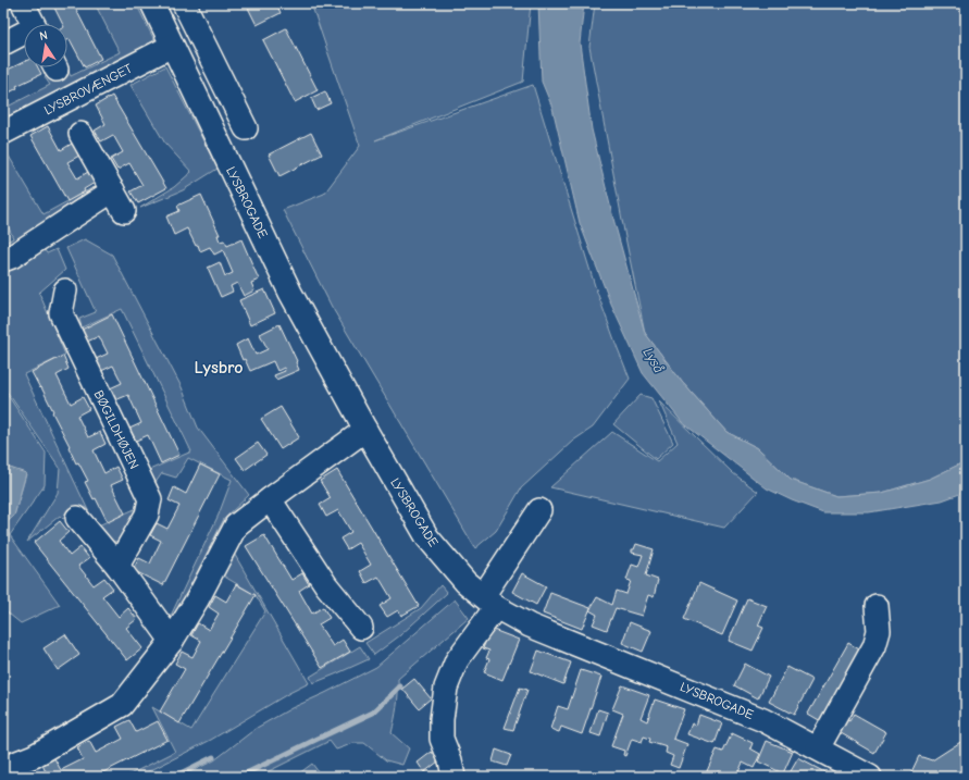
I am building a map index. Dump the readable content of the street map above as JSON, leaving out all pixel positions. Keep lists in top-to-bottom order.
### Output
{
  "streets": {
    "street": ["LYSBROVÆNGET", "LYSBROGADE", "BØGILDHØJEN"]
  },
  "crossings": [
    ["LYSBROVÆNGET", "LYSBROGADE"]
  ],
  "districts": ["Lysbro"],
  "water": ["Lyså"],
  "north": "top"
}
